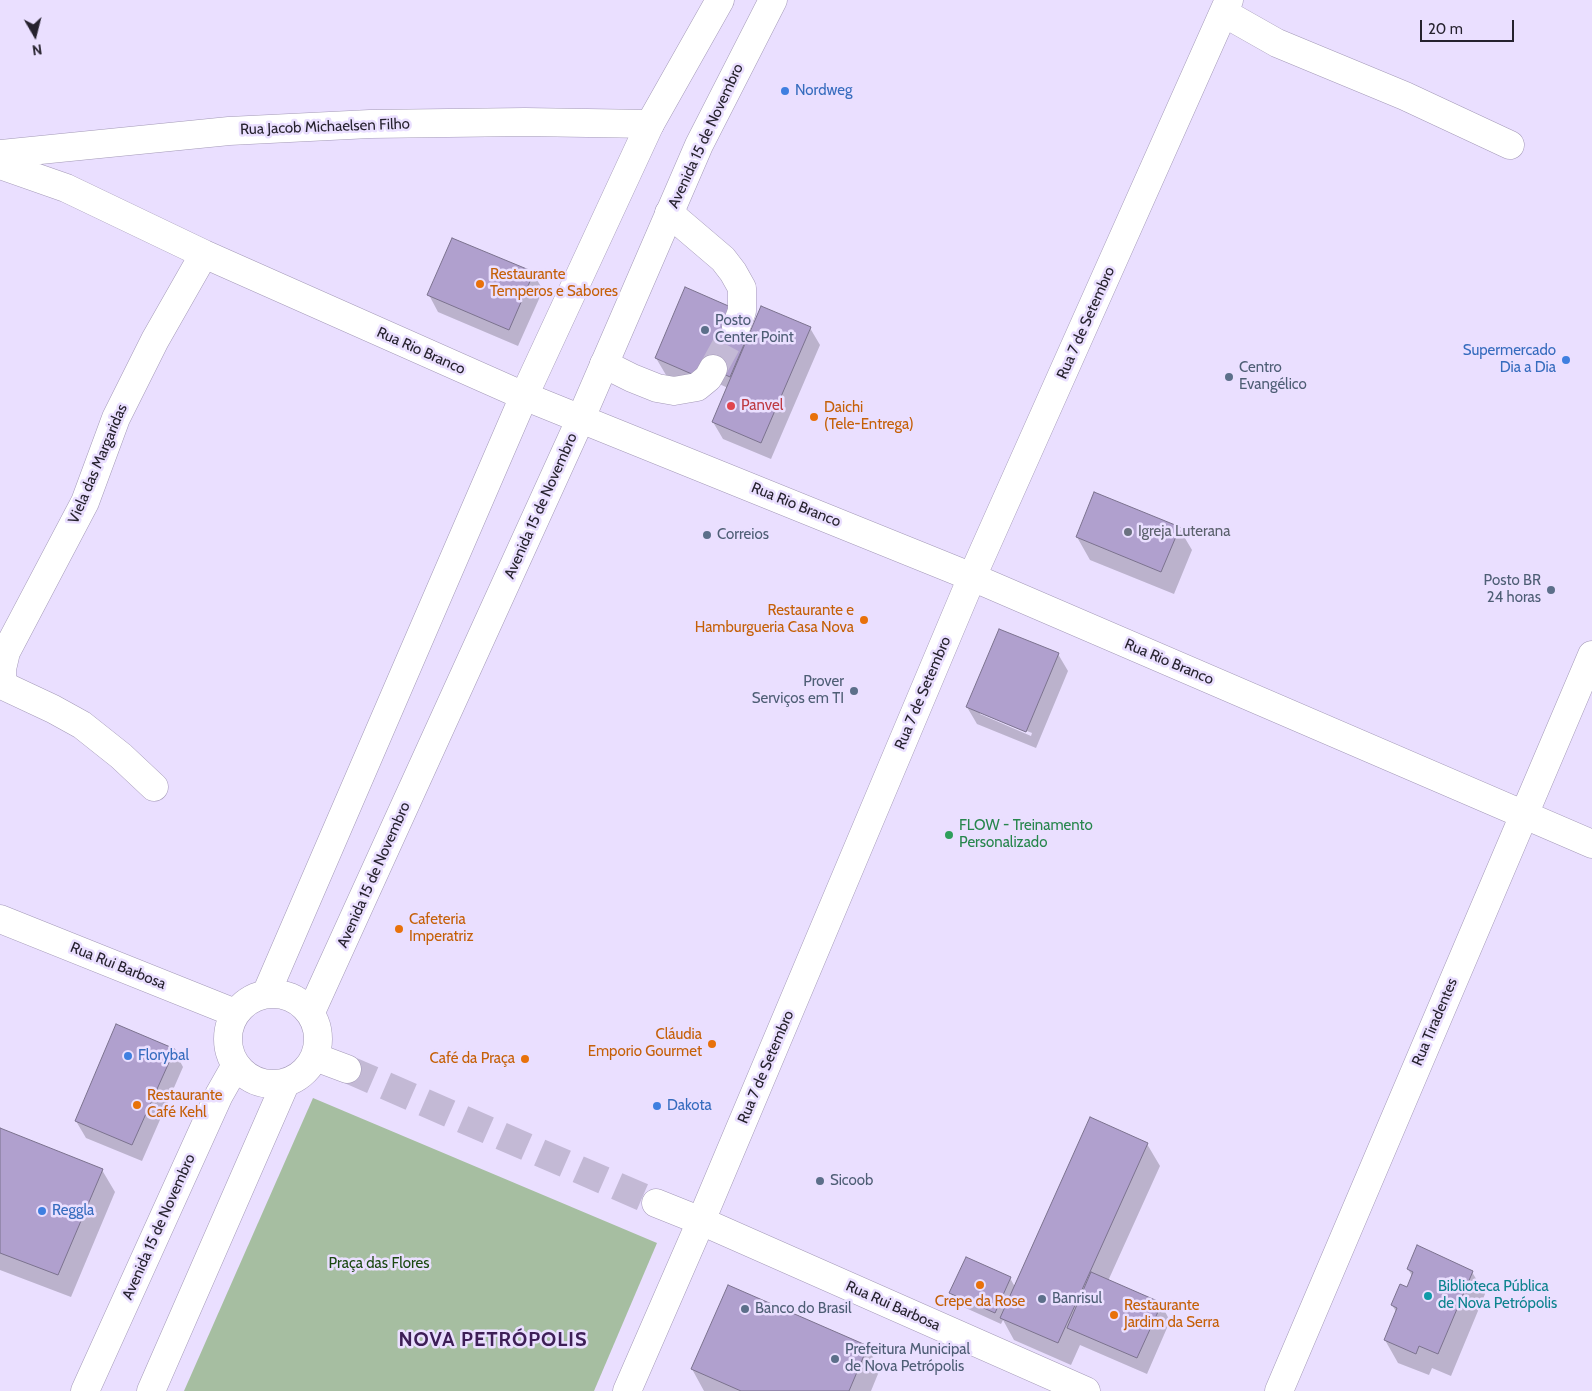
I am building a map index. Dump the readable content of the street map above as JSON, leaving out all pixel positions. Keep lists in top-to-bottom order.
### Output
{
  "streets": {
    "street": [
      "Rua Jacob Michaelsen Filho",
      "Avenida 15 de Novembro",
      "Rua 7 de Setembro",
      "Rua Rio Branco",
      "Viela das Margaridas",
      "Rua Rui Barbosa",
      "Rua Tiradentes"
    ]
  },
  "crossings": [
    ["Avenida 15 de Novembro", "Rua Rio Branco"],
    ["Avenida 15 de Novembro", "Rua Rui Barbosa"],
    ["Rua 7 de Setembro", "Rua Rio Branco"],
    ["Rua 7 de Setembro", "Rua Rui Barbosa"],
    ["Rua Rio Branco", "Viela das Margaridas"],
    ["Rua Rio Branco", "Rua Tiradentes"]
  ],
  "districts": ["NOVA PETRÓPOLIS"],
  "parks": ["Praça das Flores"],
  "places": [
    "Nordweg",
    "Restaurante Temperos e Sabores",
    "Posto Center Point",
    "Supermercado Dia a Dia",
    "Centro Evangélico",
    "Panvel",
    "Daichi (Tele-Entrega)",
    "Igreja Luterana",
    "Correios",
    "Posto BR 24 horas",
    "Restaurante e Hamburgueria Casa Nova",
    "Prover Serviços em TI",
    "FLOW - Treinamento Personalizado",
    "Cafeteria Imperatriz",
    "Cláudia Emporio Gourmet",
    "Florybal",
    "Café da Praça",
    "Restaurante Café Kehl",
    "Dakota",
    "Sicoob",
    "Reggla",
    "Crepe da Rose",
    "Biblioteca Pública de Nova Petrópolis",
    "Banrisul",
    "Banco do Brasil",
    "Restaurante Jardim da Serra",
    "Prefeitura Municipal de Nova Petrópolis"
  ],
  "scale_bar": "20 m",
  "north": "bottom"
}
